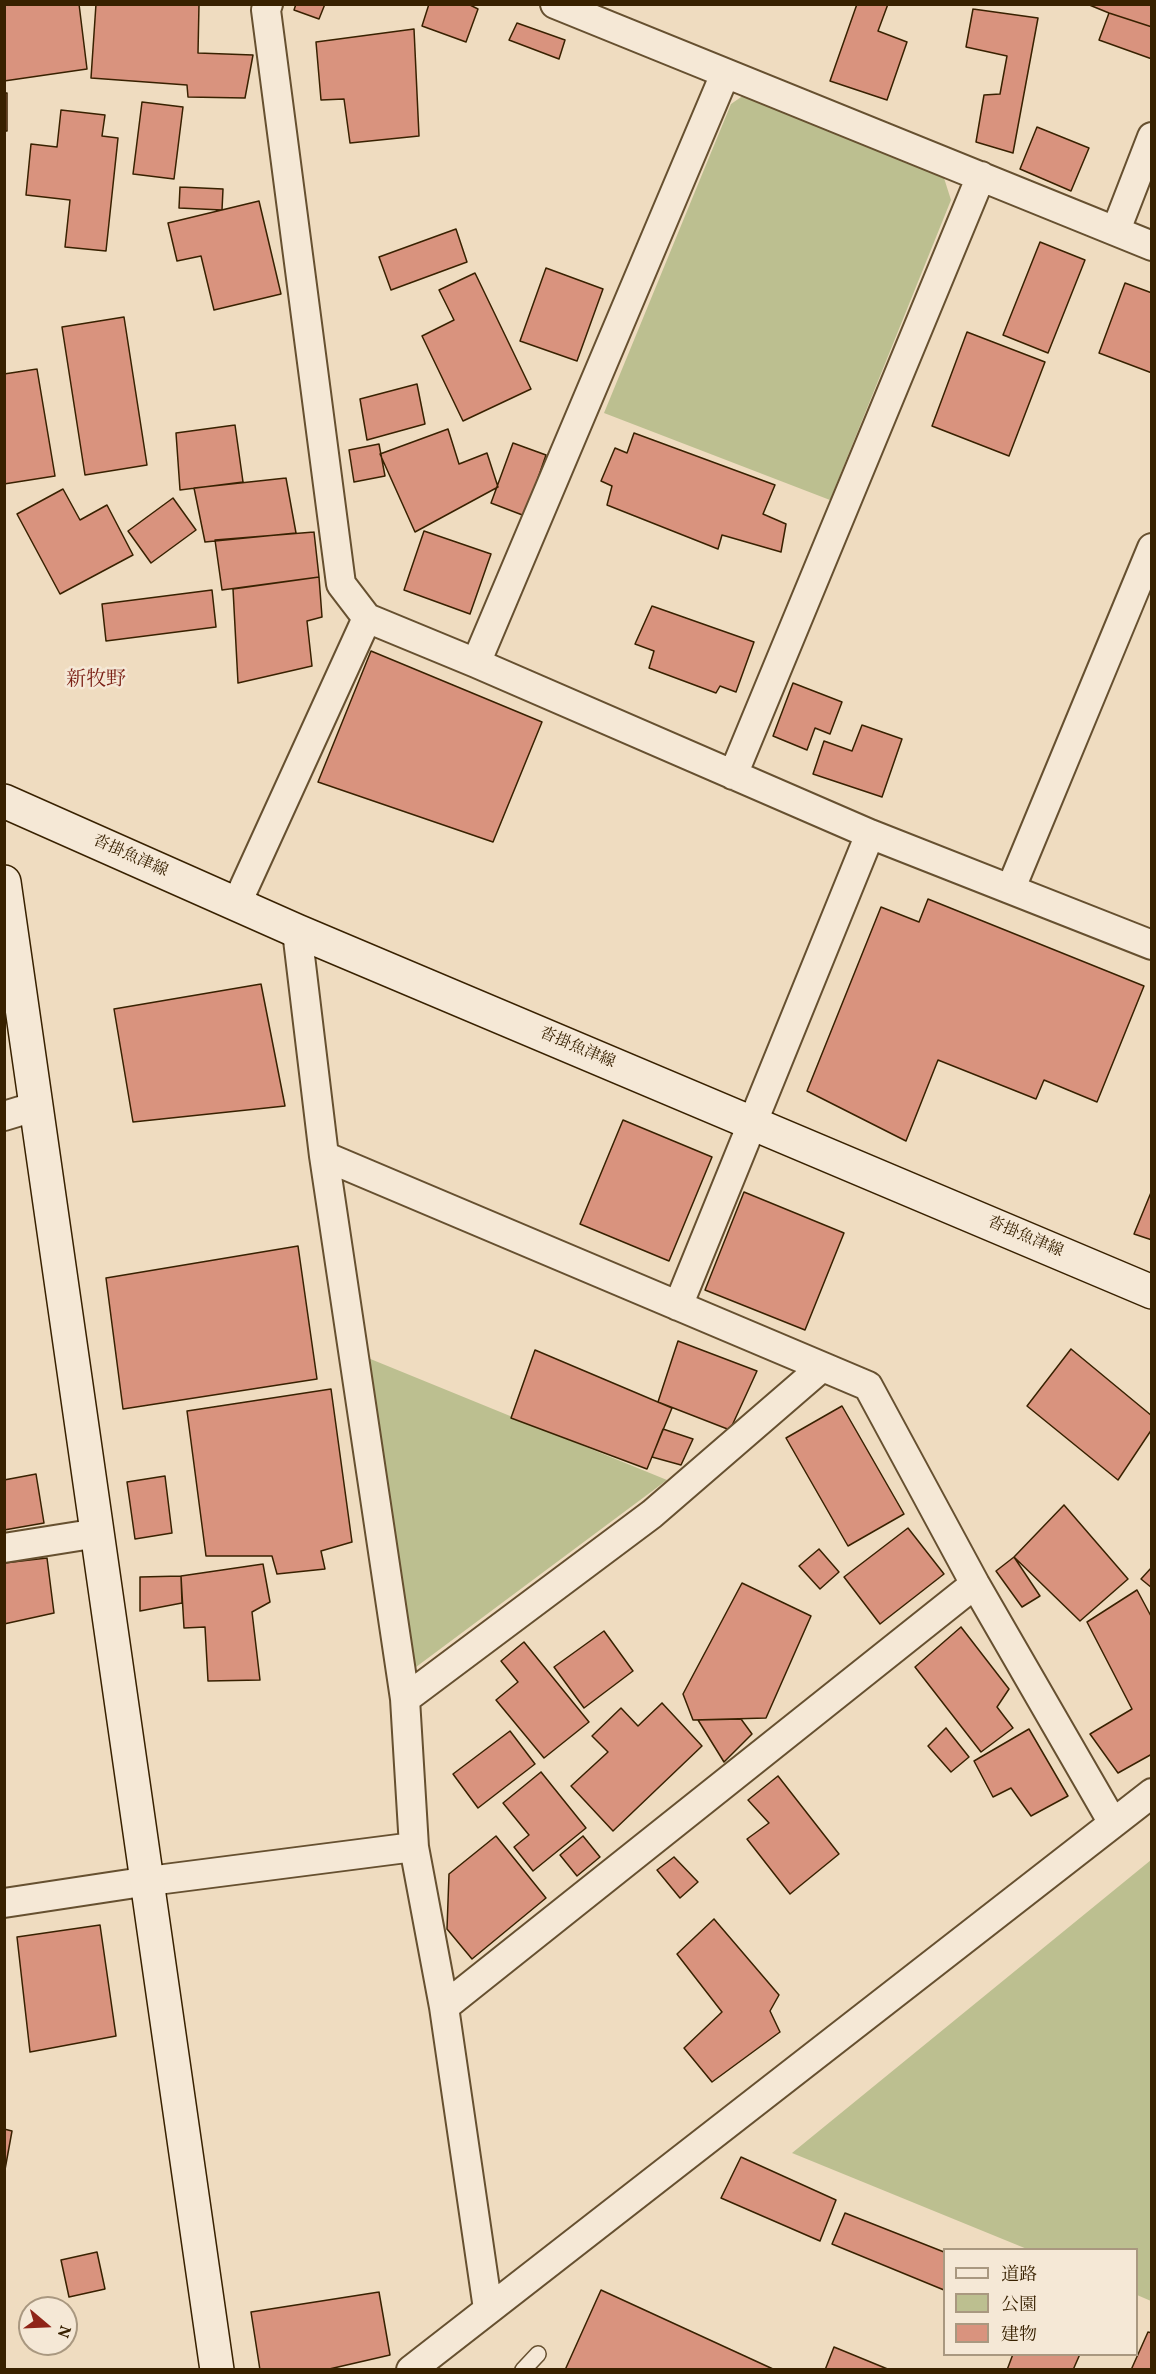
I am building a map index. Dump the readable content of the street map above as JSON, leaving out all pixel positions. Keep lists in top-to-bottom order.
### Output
{
  "streets": {
    "street": ["沓掛魚津線"]
  },
  "districts": ["新牧野"],
  "legend": ["道路", "公園", "建物"],
  "north": "right"
}
